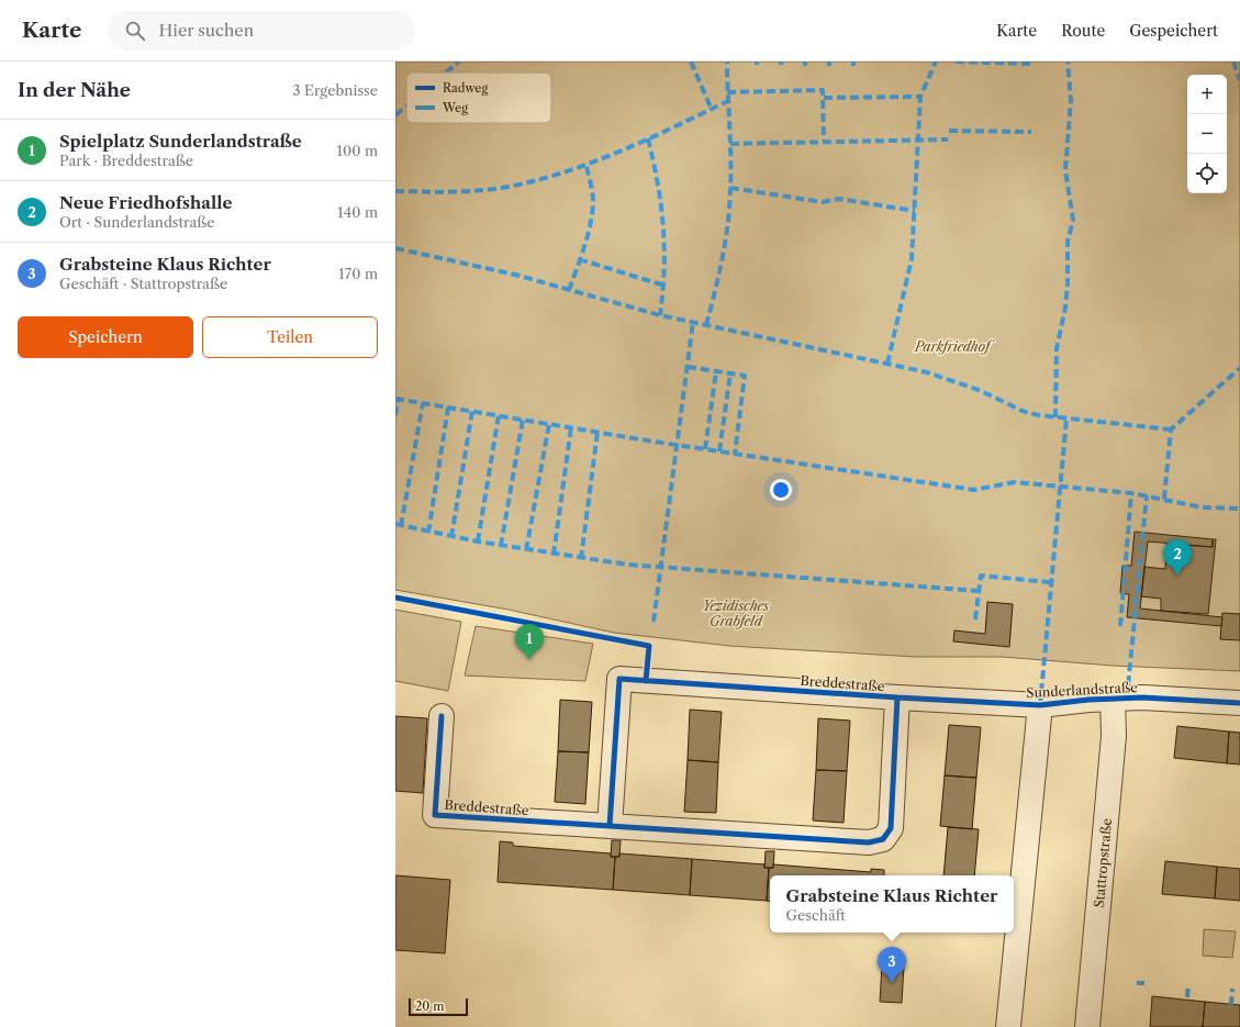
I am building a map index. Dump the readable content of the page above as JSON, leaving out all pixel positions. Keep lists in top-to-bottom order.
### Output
{
  "streets": {
    "street": ["Breddestraße", "Sunderlandstraße", "Stattropstraße"]
  },
  "crossings": [
    ["Breddestraße", "Sunderlandstraße"],
    ["Sunderlandstraße", "Stattropstraße"]
  ],
  "parks": ["Parkfriedhof", "Yezidisches Grabfeld"],
  "legend": ["Radweg", "Weg"],
  "scale_bar": "20 m",
  "page": {
    "header": "Karte",
    "search": "Hier suchen",
    "nav": ["Karte", "Route", "Gespeichert"],
    "heading": ["In der Nähe", "3 Ergebnisse"],
    "map_buttons": ["+", "−"],
    "list": [
      {
        "mark": "1",
        "name": "Spielplatz Sunderlandstraße",
        "note": "Park · Breddestraße",
        "value": "100 m"
      },
      {
        "mark": "2",
        "name": "Neue Friedhofshalle",
        "note": "Ort · Sunderlandstraße",
        "value": "140 m"
      },
      {
        "mark": "3",
        "name": "Grabsteine Klaus Richter",
        "note": "Geschäft · Stattropstraße",
        "value": "170 m"
      }
    ],
    "buttons": ["Speichern", "Teilen"],
    "pins": ["2", "1", "3"],
    "popup": ["Grabsteine Klaus Richter", "Geschäft"],
    "scale": "20 m"
  }
}
